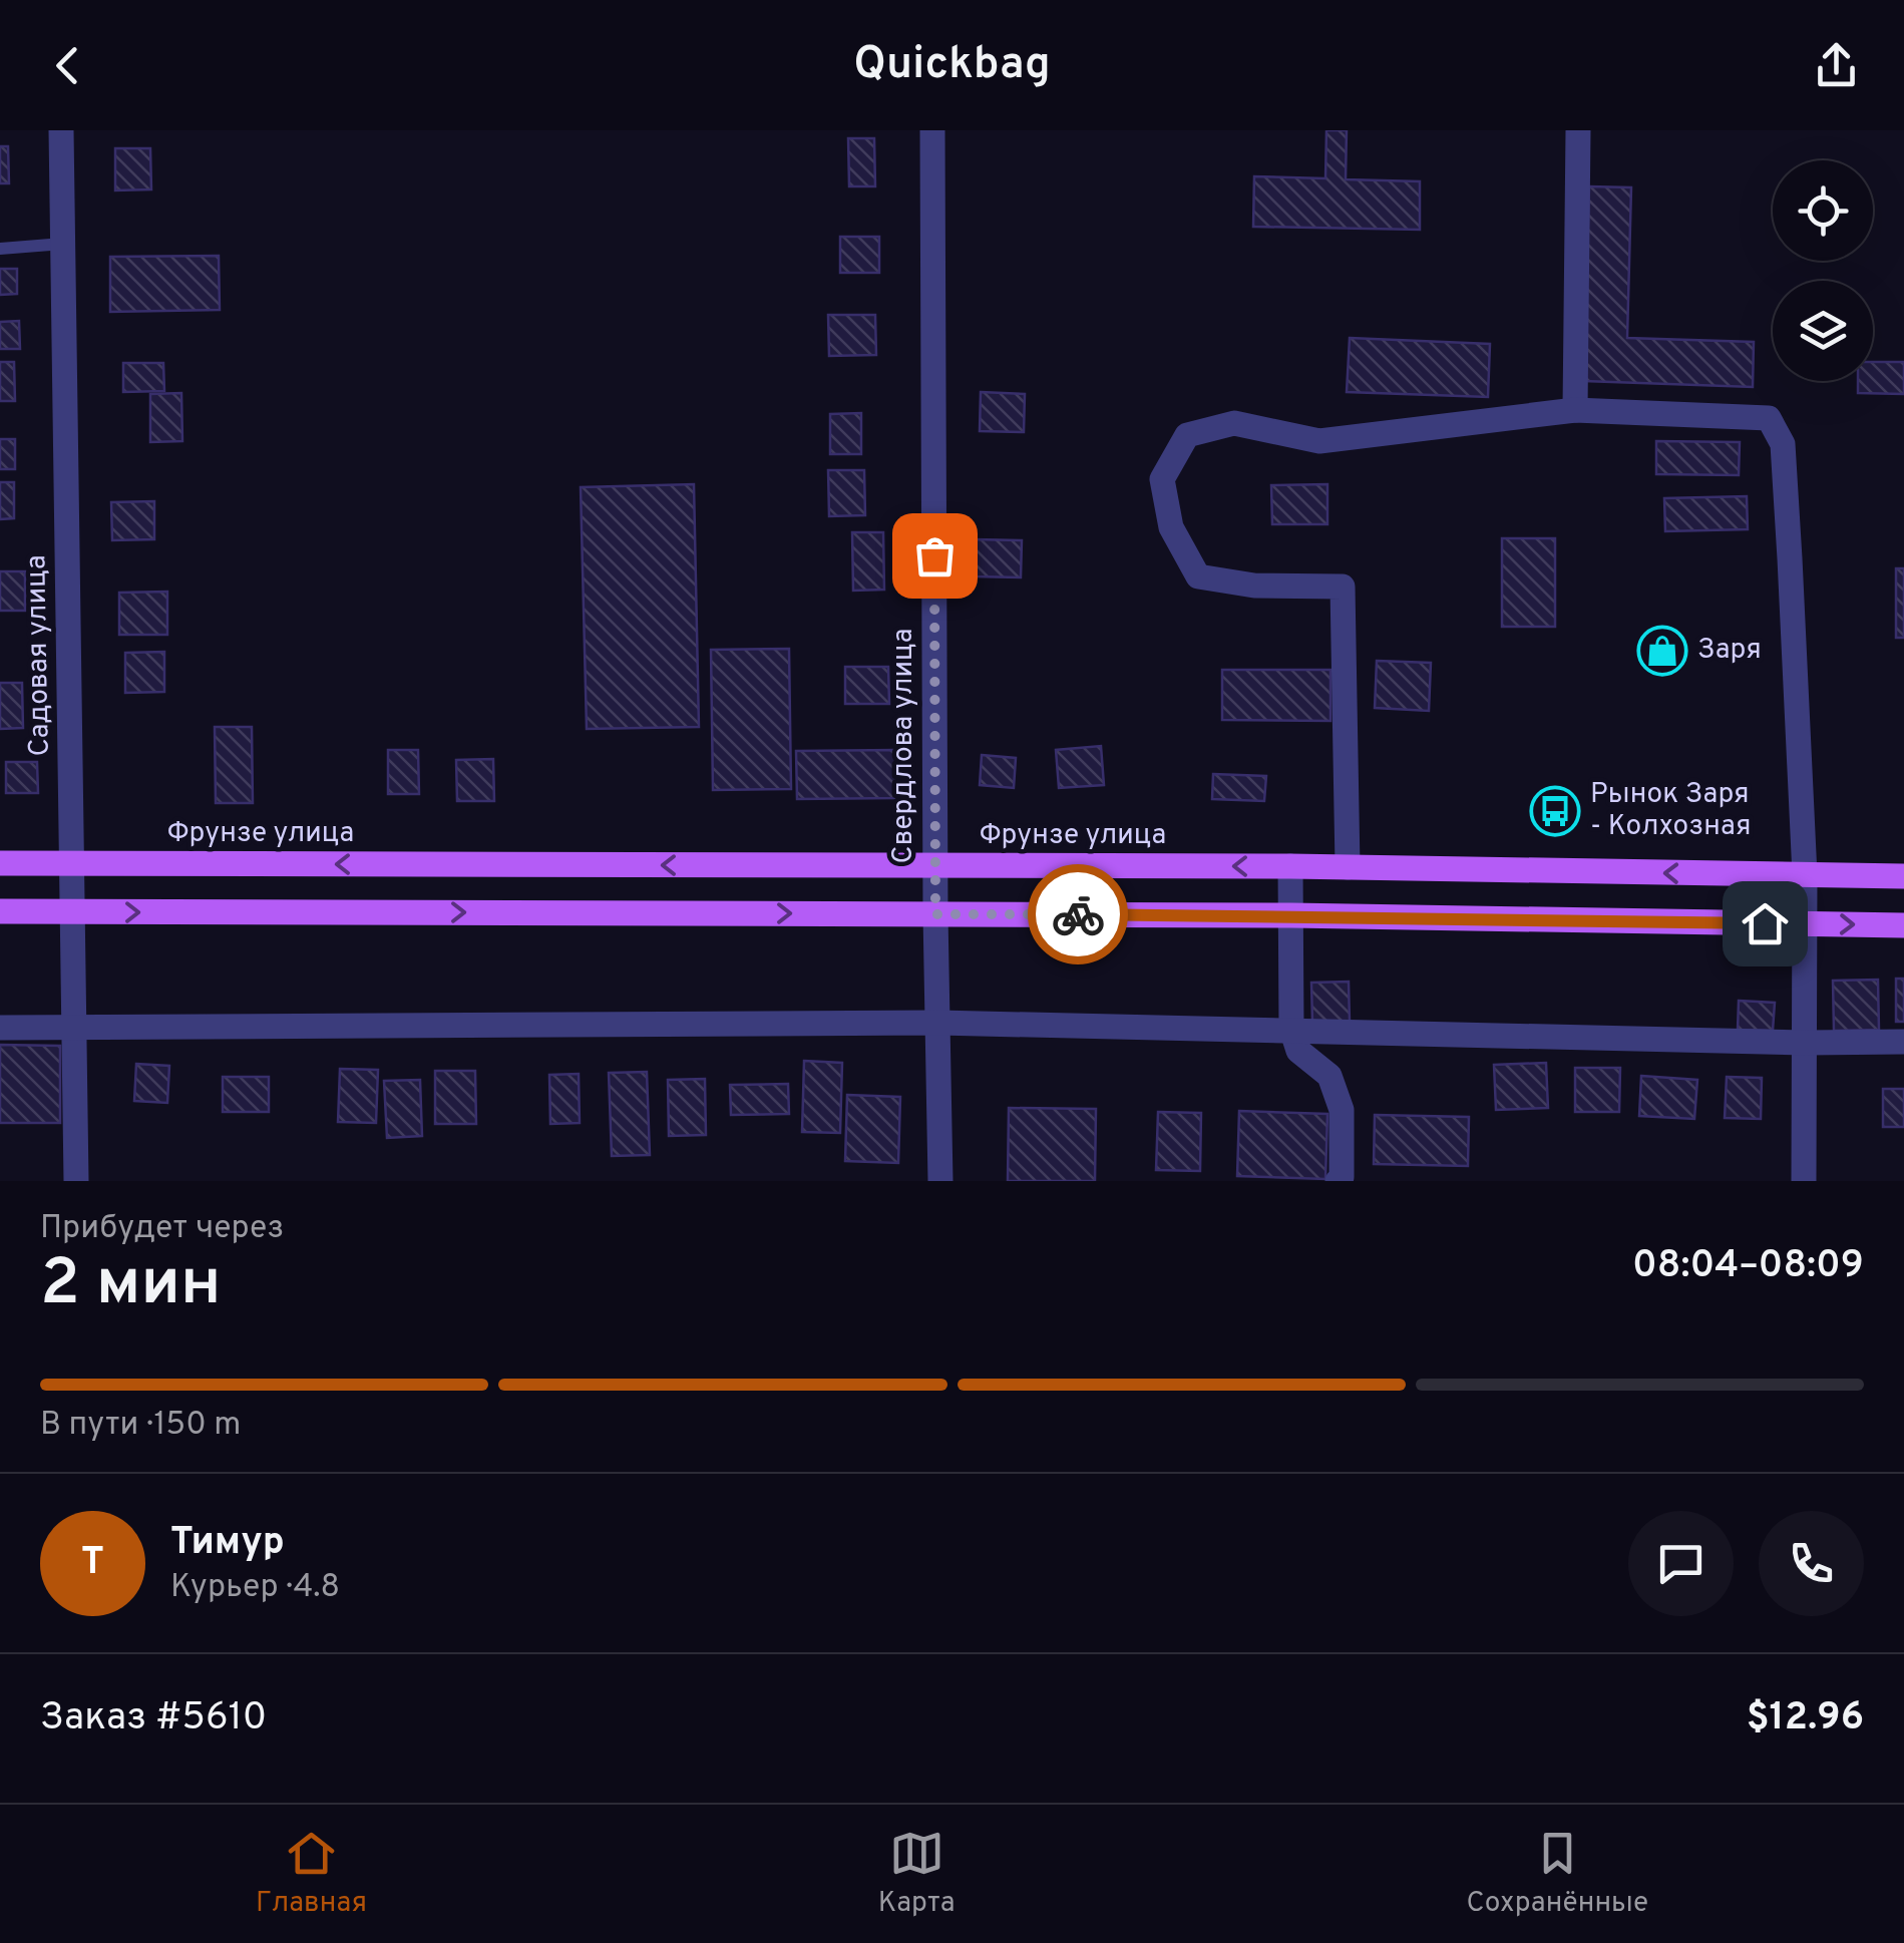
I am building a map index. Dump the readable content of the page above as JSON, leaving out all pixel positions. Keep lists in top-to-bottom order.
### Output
{
  "streets": {
    "main road": ["Фрунзе улица"],
    "street": ["Садовая улица", "Свердлова улица"]
  },
  "crossings": [
    ["Садовая улица", "Фрунзе улица"],
    ["Свердлова улица", "Фрунзе улица"]
  ],
  "places": {
    "shop": ["Заря"],
    "bus stop": ["Рынок Заря - Колхозная"]
  },
  "page": {
    "header": "Quickbag",
    "heading": ["2 мин", "Прибудет через", "08:04–08:09"],
    "panel": [
      "Тимур",
      "Курьер · 4.8",
      "Заказ #5610",
      "$12.96"
    ],
    "bar": "В пути · 150 m",
    "round": "Т",
    "tabs": ["Главная", "Карта", "Сохранённые"]
  }
}
